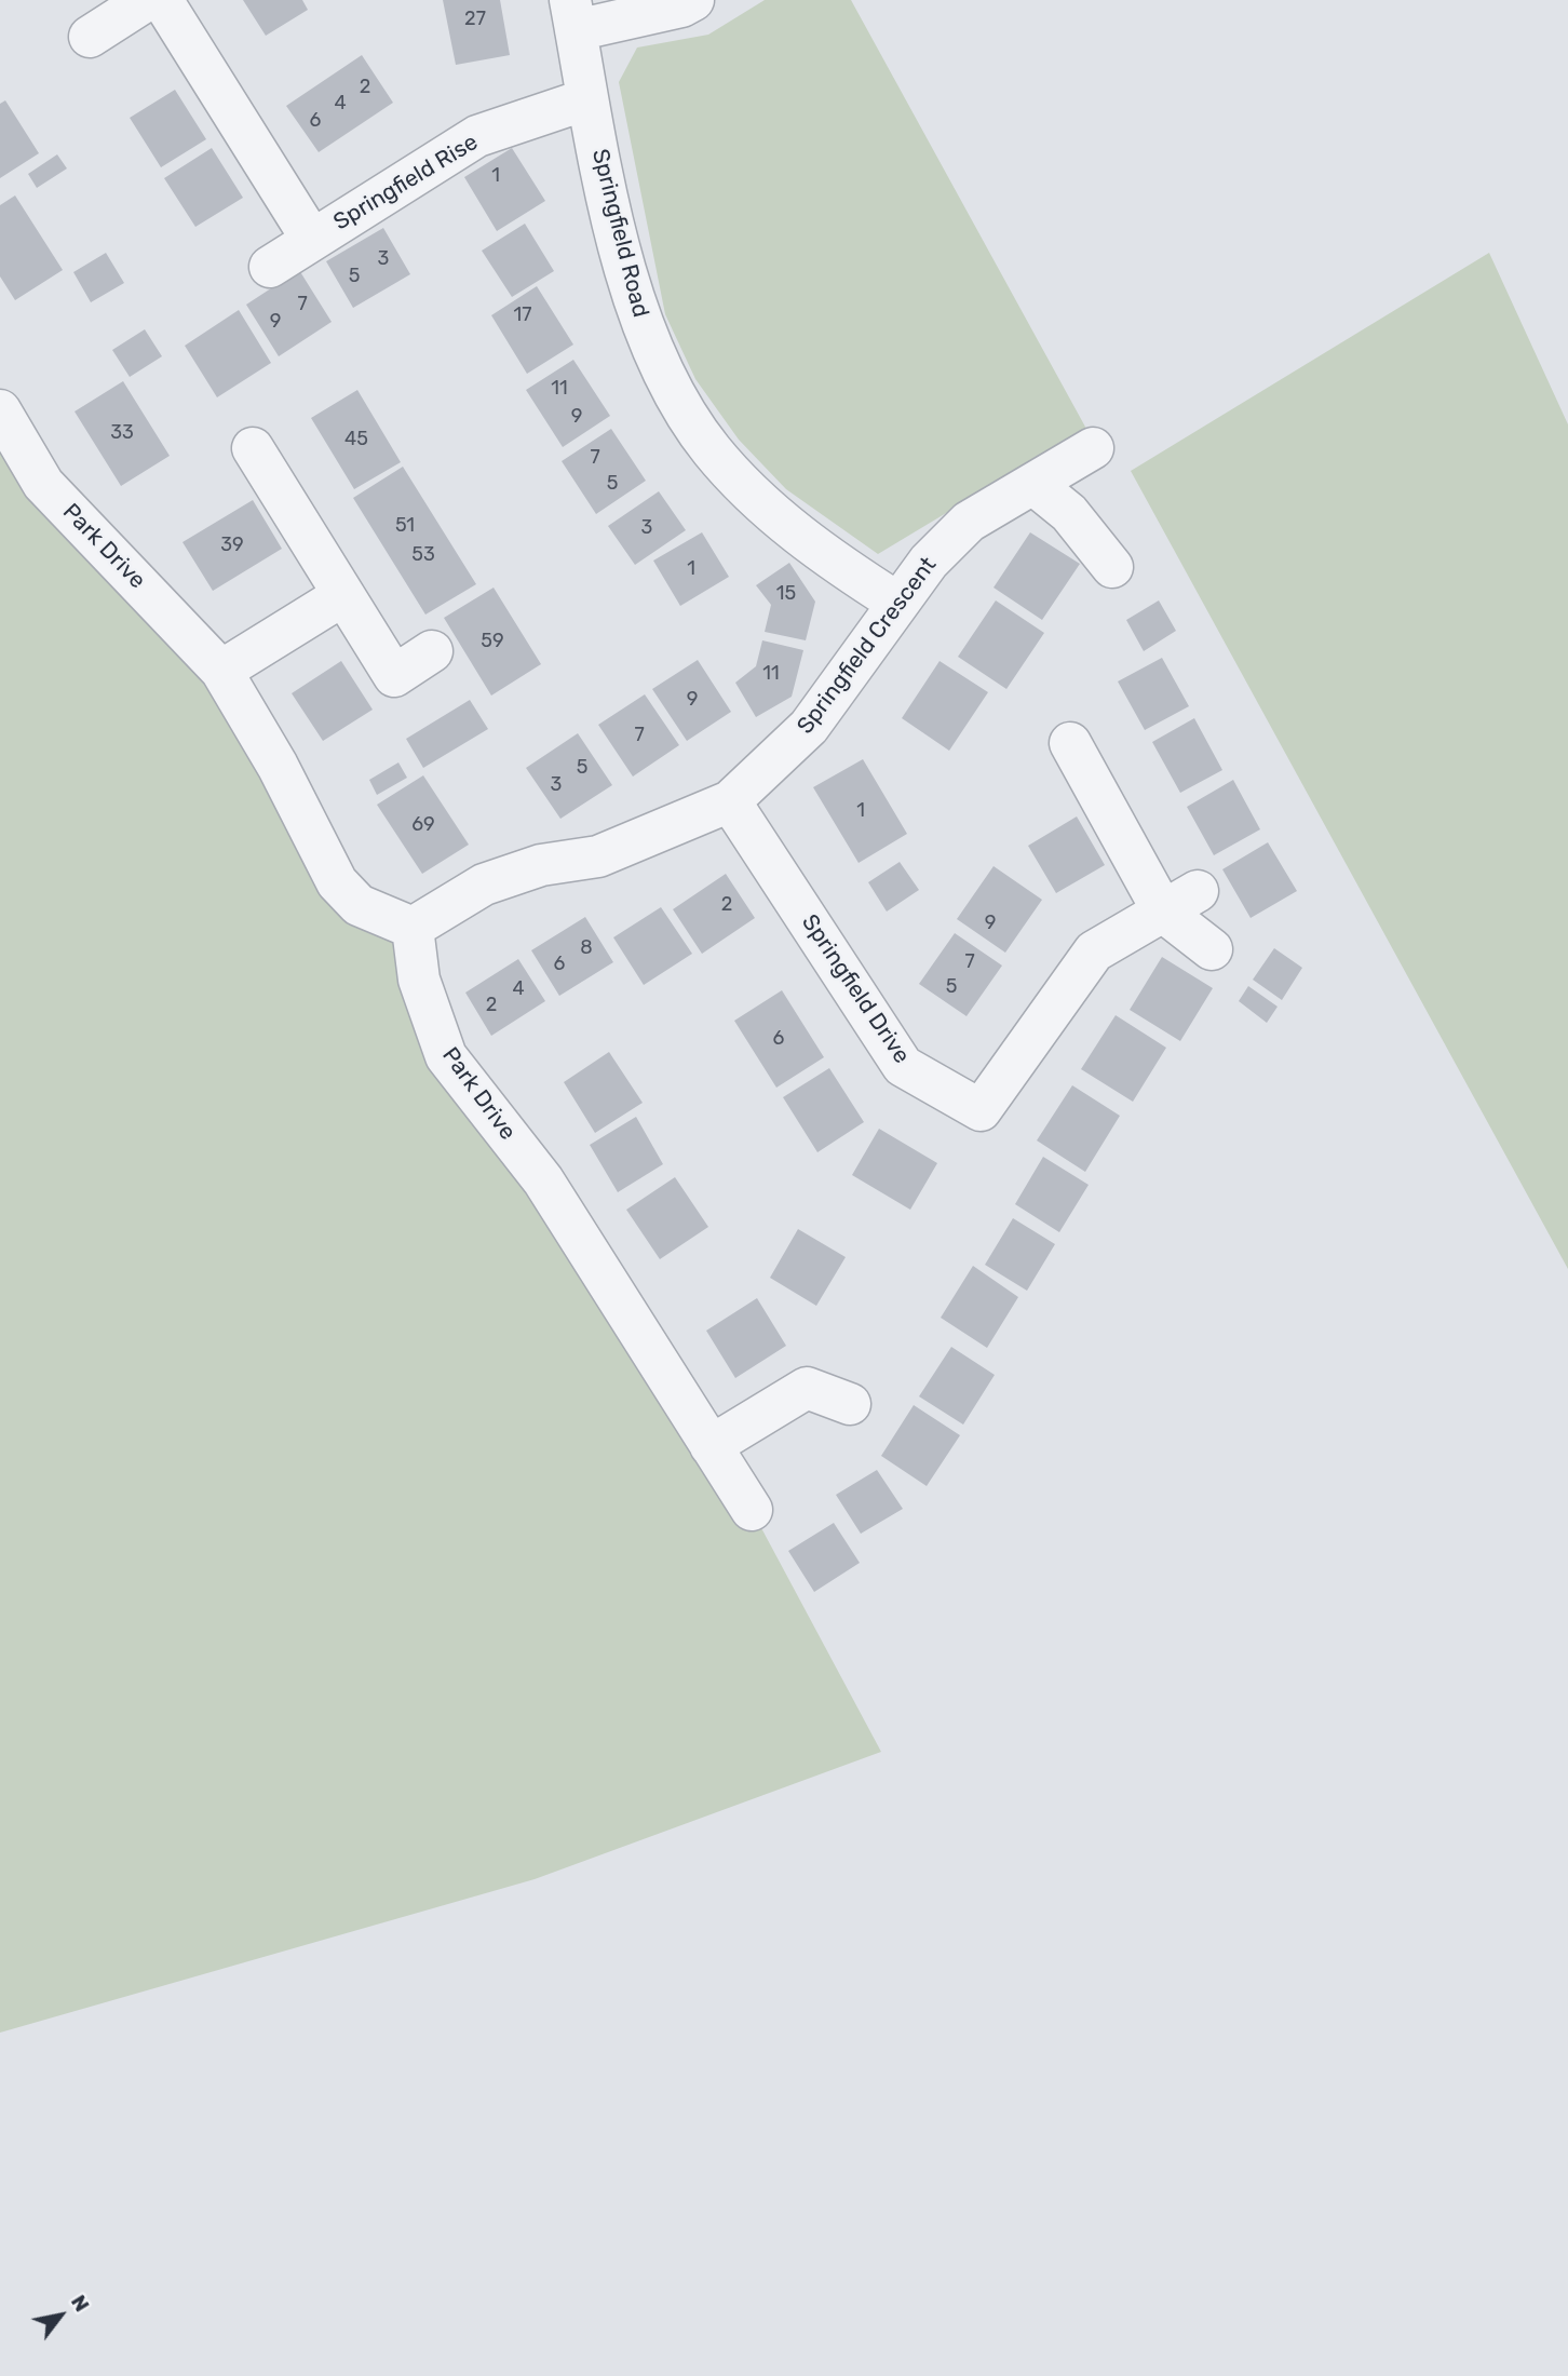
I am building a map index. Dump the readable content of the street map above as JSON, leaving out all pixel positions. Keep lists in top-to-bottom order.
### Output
{
  "streets": {
    "street": [
      "Springfield Rise",
      "Springfield Road",
      "Park Drive",
      "Springfield Crescent",
      "Springfield Drive"
    ]
  },
  "crossings": [
    ["Springfield Rise", "Springfield Road"],
    ["Springfield Road", "Springfield Crescent"],
    ["Park Drive", "Springfield Crescent"],
    ["Springfield Crescent", "Springfield Drive"]
  ],
  "house_numbers": [
    "27",
    "2",
    "4",
    "6",
    "1",
    "3",
    "5",
    "7",
    "17",
    "9",
    "11",
    "9",
    "33",
    "45",
    "7",
    "5",
    "51",
    "3",
    "39",
    "53",
    "1",
    "15",
    "59",
    "11",
    "9",
    "7",
    "5",
    "3",
    "1",
    "69",
    "2",
    "9",
    "8",
    "7",
    "6",
    "5",
    "4",
    "2",
    "6"
  ],
  "north": "top right"
}
